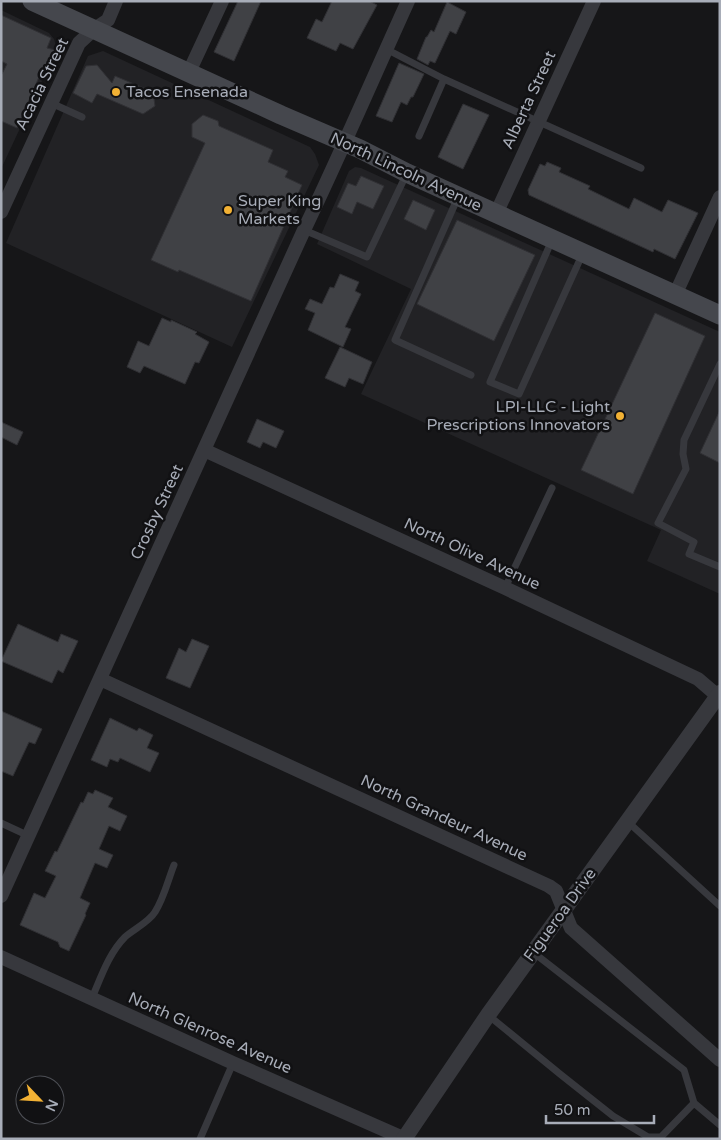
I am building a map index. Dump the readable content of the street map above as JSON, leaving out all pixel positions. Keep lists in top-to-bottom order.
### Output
{
  "streets": {
    "main road": ["North Lincoln Avenue"],
    "street": [
      "Acacia Street",
      "Alberta Street",
      "Crosby Street",
      "North Olive Avenue",
      "North Grandeur Avenue",
      "Figueroa Drive",
      "North Glenrose Avenue"
    ]
  },
  "crossings": [
    ["Acacia Street", "North Lincoln Avenue"],
    ["Alberta Street", "North Lincoln Avenue"],
    ["North Lincoln Avenue", "Crosby Street"],
    ["Crosby Street", "North Olive Avenue"],
    ["Crosby Street", "North Grandeur Avenue"],
    ["North Olive Avenue", "Figueroa Drive"],
    ["North Grandeur Avenue", "Figueroa Drive"],
    ["Figueroa Drive", "North Glenrose Avenue"]
  ],
  "places": ["Tacos Ensenada", "Super King Markets", "LPI-LLC - Light Prescriptions Innovators"],
  "scale_bar": "50 m",
  "north": "bottom right"
}
